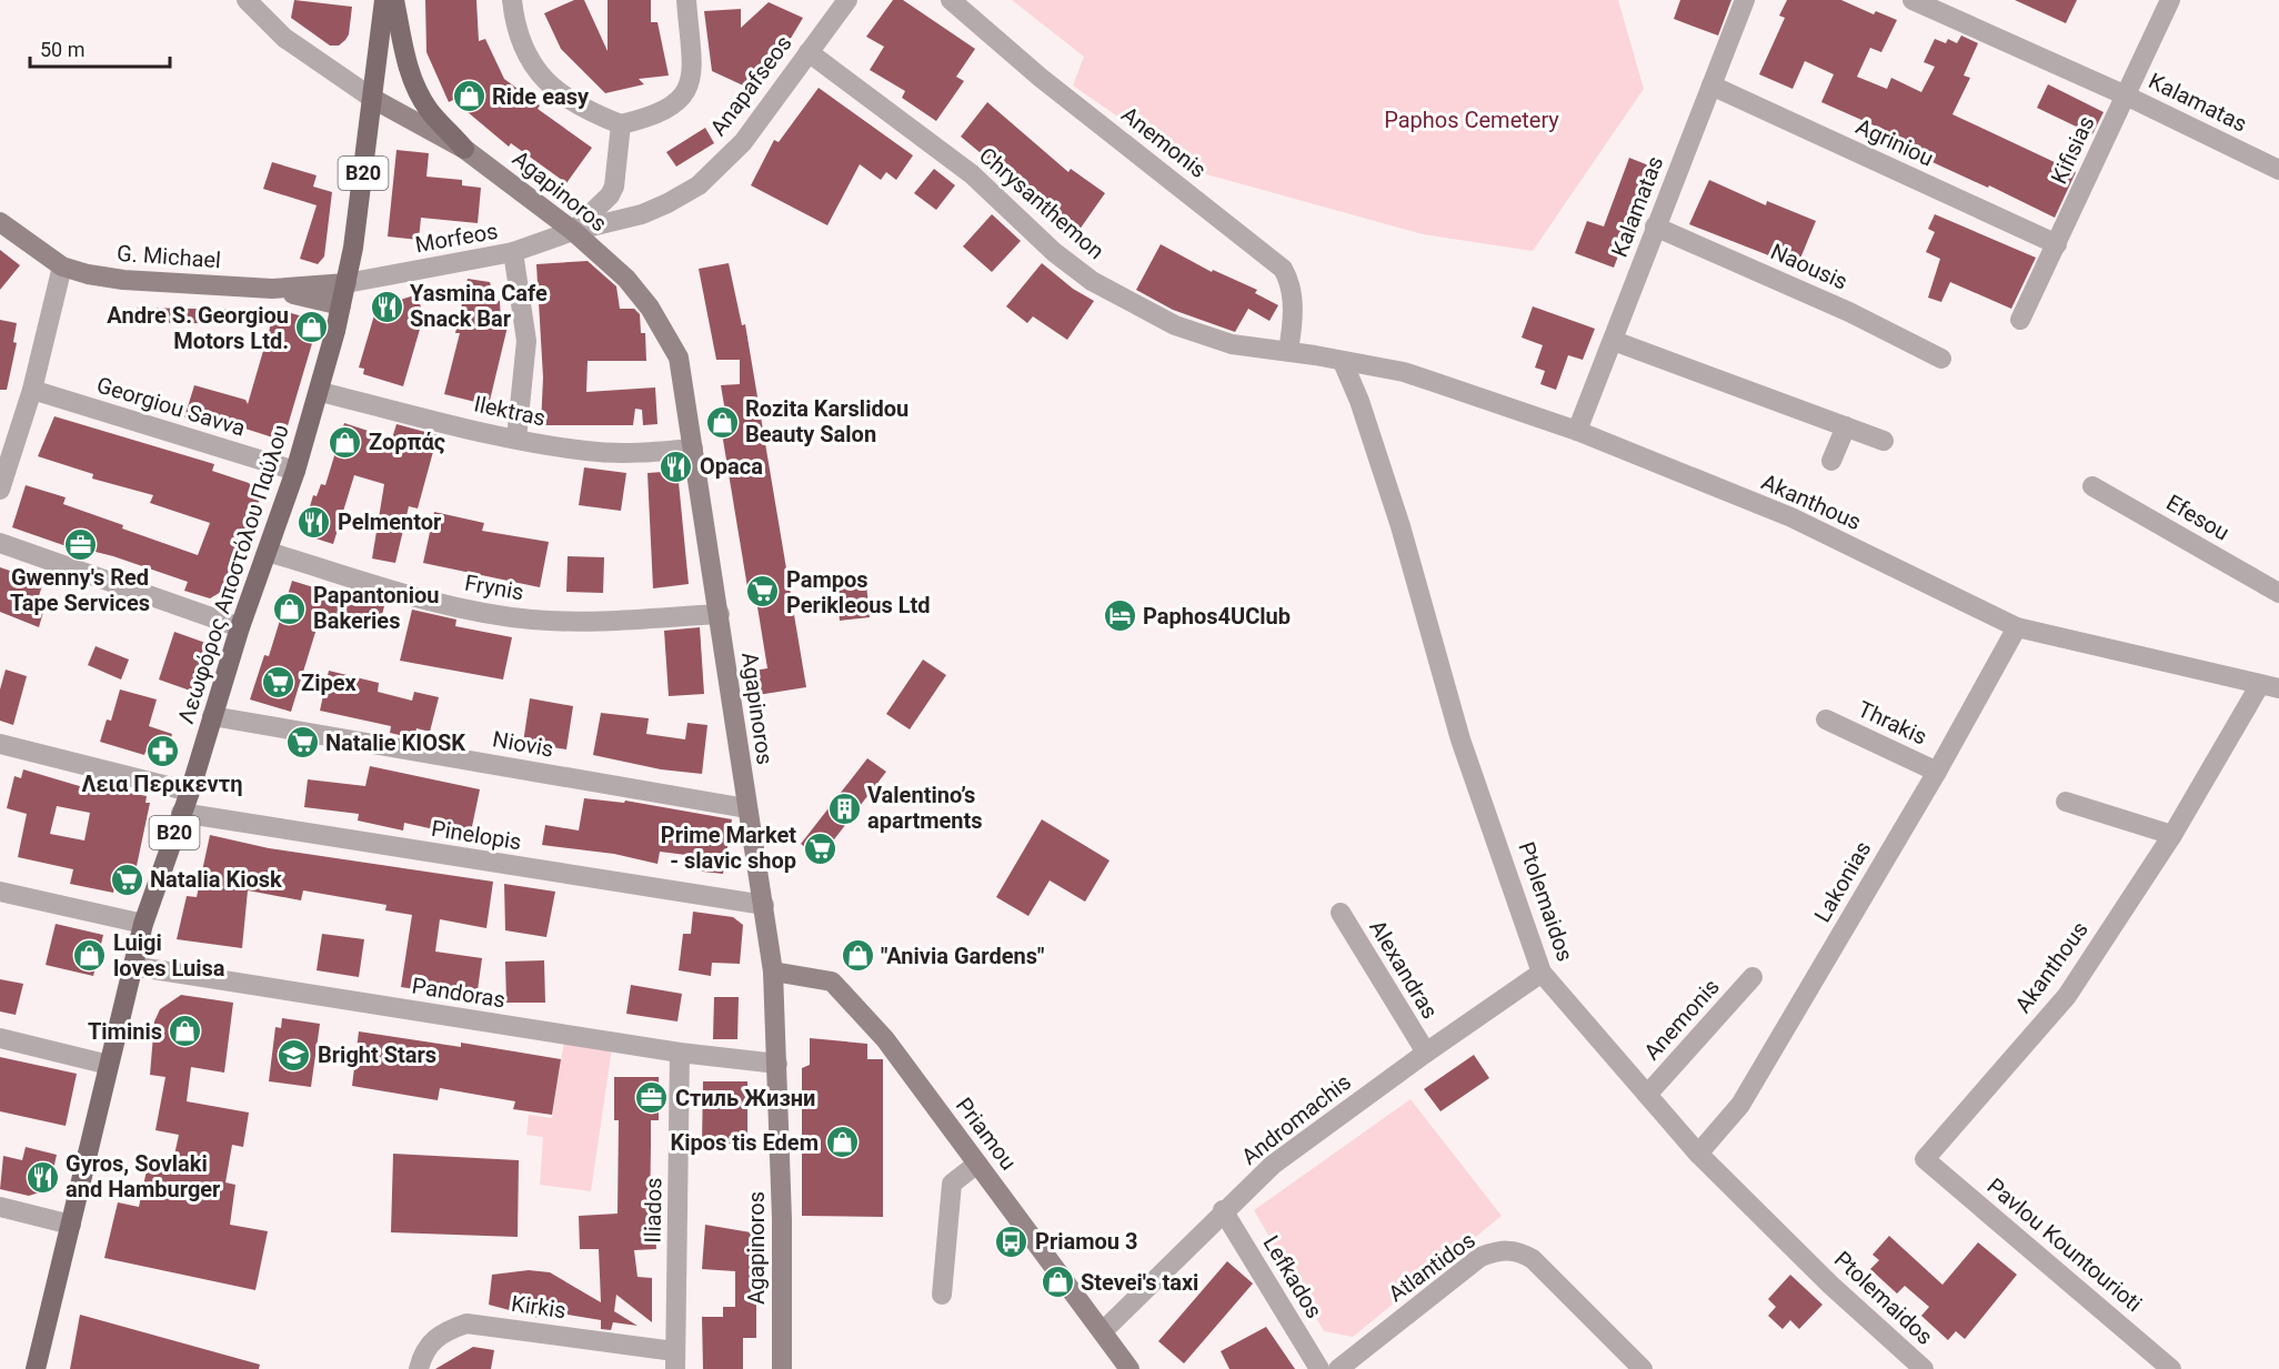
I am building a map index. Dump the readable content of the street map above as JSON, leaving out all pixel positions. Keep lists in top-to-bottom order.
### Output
{
  "streets": {
    "main road": [
      "B20",
      "Agapinoros",
      "G. Michael",
      "Λεωφόρος Αποστόλου Παύλου",
      "Priamou"
    ],
    "street": [
      "Anapafseos",
      "Kalamatas",
      "Anemonis",
      "Agriniou",
      "Kifisias",
      "Chrysanthemon",
      "Morfeos",
      "Naousis",
      "Georgiou Savva",
      "Ilektras",
      "Akanthous",
      "Efesou",
      "Frynis",
      "Thrakis",
      "Niovis",
      "Pinelopis",
      "Lakonias",
      "Ptolemaidos",
      "Alexandras",
      "Pandoras",
      "Andromachis",
      "Iliados",
      "Pavlou Kountourioti",
      "Atlantidos",
      "Lefkados",
      "Kirkis"
    ]
  },
  "crossings": [
    ["Anapafseos", "Agapinoros"],
    ["Anapafseos", "Chrysanthemon"],
    ["Anapafseos", "Morfeos"],
    ["Kalamatas", "Agriniou"],
    ["Kalamatas", "Kifisias"],
    ["Kalamatas", "Naousis"],
    ["Kalamatas", "Akanthous"],
    ["Anemonis", "Chrysanthemon"],
    ["Anemonis", "Ptolemaidos"],
    ["Agriniou", "Kifisias"],
    ["B20", "Agapinoros"],
    ["B20", "Λεωφόρος Αποστόλου Παύλου"],
    ["Agapinoros", "Morfeos"],
    ["Agapinoros", "Ilektras"],
    ["Agapinoros", "Λεωφόρος Αποστόλου Παύλου"],
    ["Agapinoros", "Frynis"],
    ["Agapinoros", "Niovis"],
    ["Agapinoros", "Pinelopis"],
    ["Agapinoros", "Pandoras"],
    ["Agapinoros", "Priamou"],
    ["Chrysanthemon", "Akanthous"],
    ["Chrysanthemon", "Ptolemaidos"],
    ["Morfeos", "G. Michael"],
    ["Morfeos", "Λεωφόρος Αποστόλου Παύλου"],
    ["G. Michael", "Λεωφόρος Αποστόλου Παύλου"],
    ["Georgiou Savva", "Λεωφόρος Αποστόλου Παύλου"],
    ["Ilektras", "Λεωφόρος Αποστόλου Παύλου"],
    ["Akanthous", "Lakonias"],
    ["Akanthous", "Ptolemaidos"],
    ["Akanthous", "Pavlou Kountourioti"],
    ["Λεωφόρος Αποστόλου Παύλου", "Frynis"],
    ["Λεωφόρος Αποστόλου Παύλου", "Niovis"],
    ["Λεωφόρος Αποστόλου Παύλου", "Pinelopis"],
    ["Λεωφόρος Αποστόλου Παύλου", "Pandoras"],
    ["Thrakis", "Lakonias"],
    ["Lakonias", "Ptolemaidos"],
    ["Ptolemaidos", "Andromachis"],
    ["Alexandras", "Andromachis"],
    ["Pandoras", "Iliados"],
    ["Andromachis", "Priamou"],
    ["Andromachis", "Lefkados"],
    ["Iliados", "Kirkis"]
  ],
  "parks": ["Paphos Cemetery"],
  "places": {
    "shop": [
      "Ride easy",
      "Andre S. Georgiou Motors Ltd.",
      "Rozita Karslidou Beauty Salon",
      "Ζορπάς",
      "Papantoniou Bakeries",
      "Luigi loves Luisa",
      "\"Anivia Gardens\"",
      "Timinis",
      "Kipos tis Edem",
      "Stevei's taxi"
    ],
    "restaurant": [
      "Yasmina Cafe Snack Bar",
      "Opaca",
      "Pelmentor",
      "Gyros, Sovlaki and Hamburger"
    ],
    "office": ["Gwenny's Red Tape Services", "Стиль Жизни"],
    "supermarket": [
      "Pampos Perikleous Ltd",
      "Zipex",
      "Natalie KIOSK",
      "Prime Market - slavic shop",
      "Natalia Kiosk"
    ],
    "hotel": ["Paphos4UClub"],
    "pharmacy": ["Λεια Περικεντη"],
    "building": ["Valentino’s apartments"],
    "school or university": ["Bright Stars"],
    "bus stop": ["Priamou 3"]
  },
  "scale_bar": "50 m"
}
